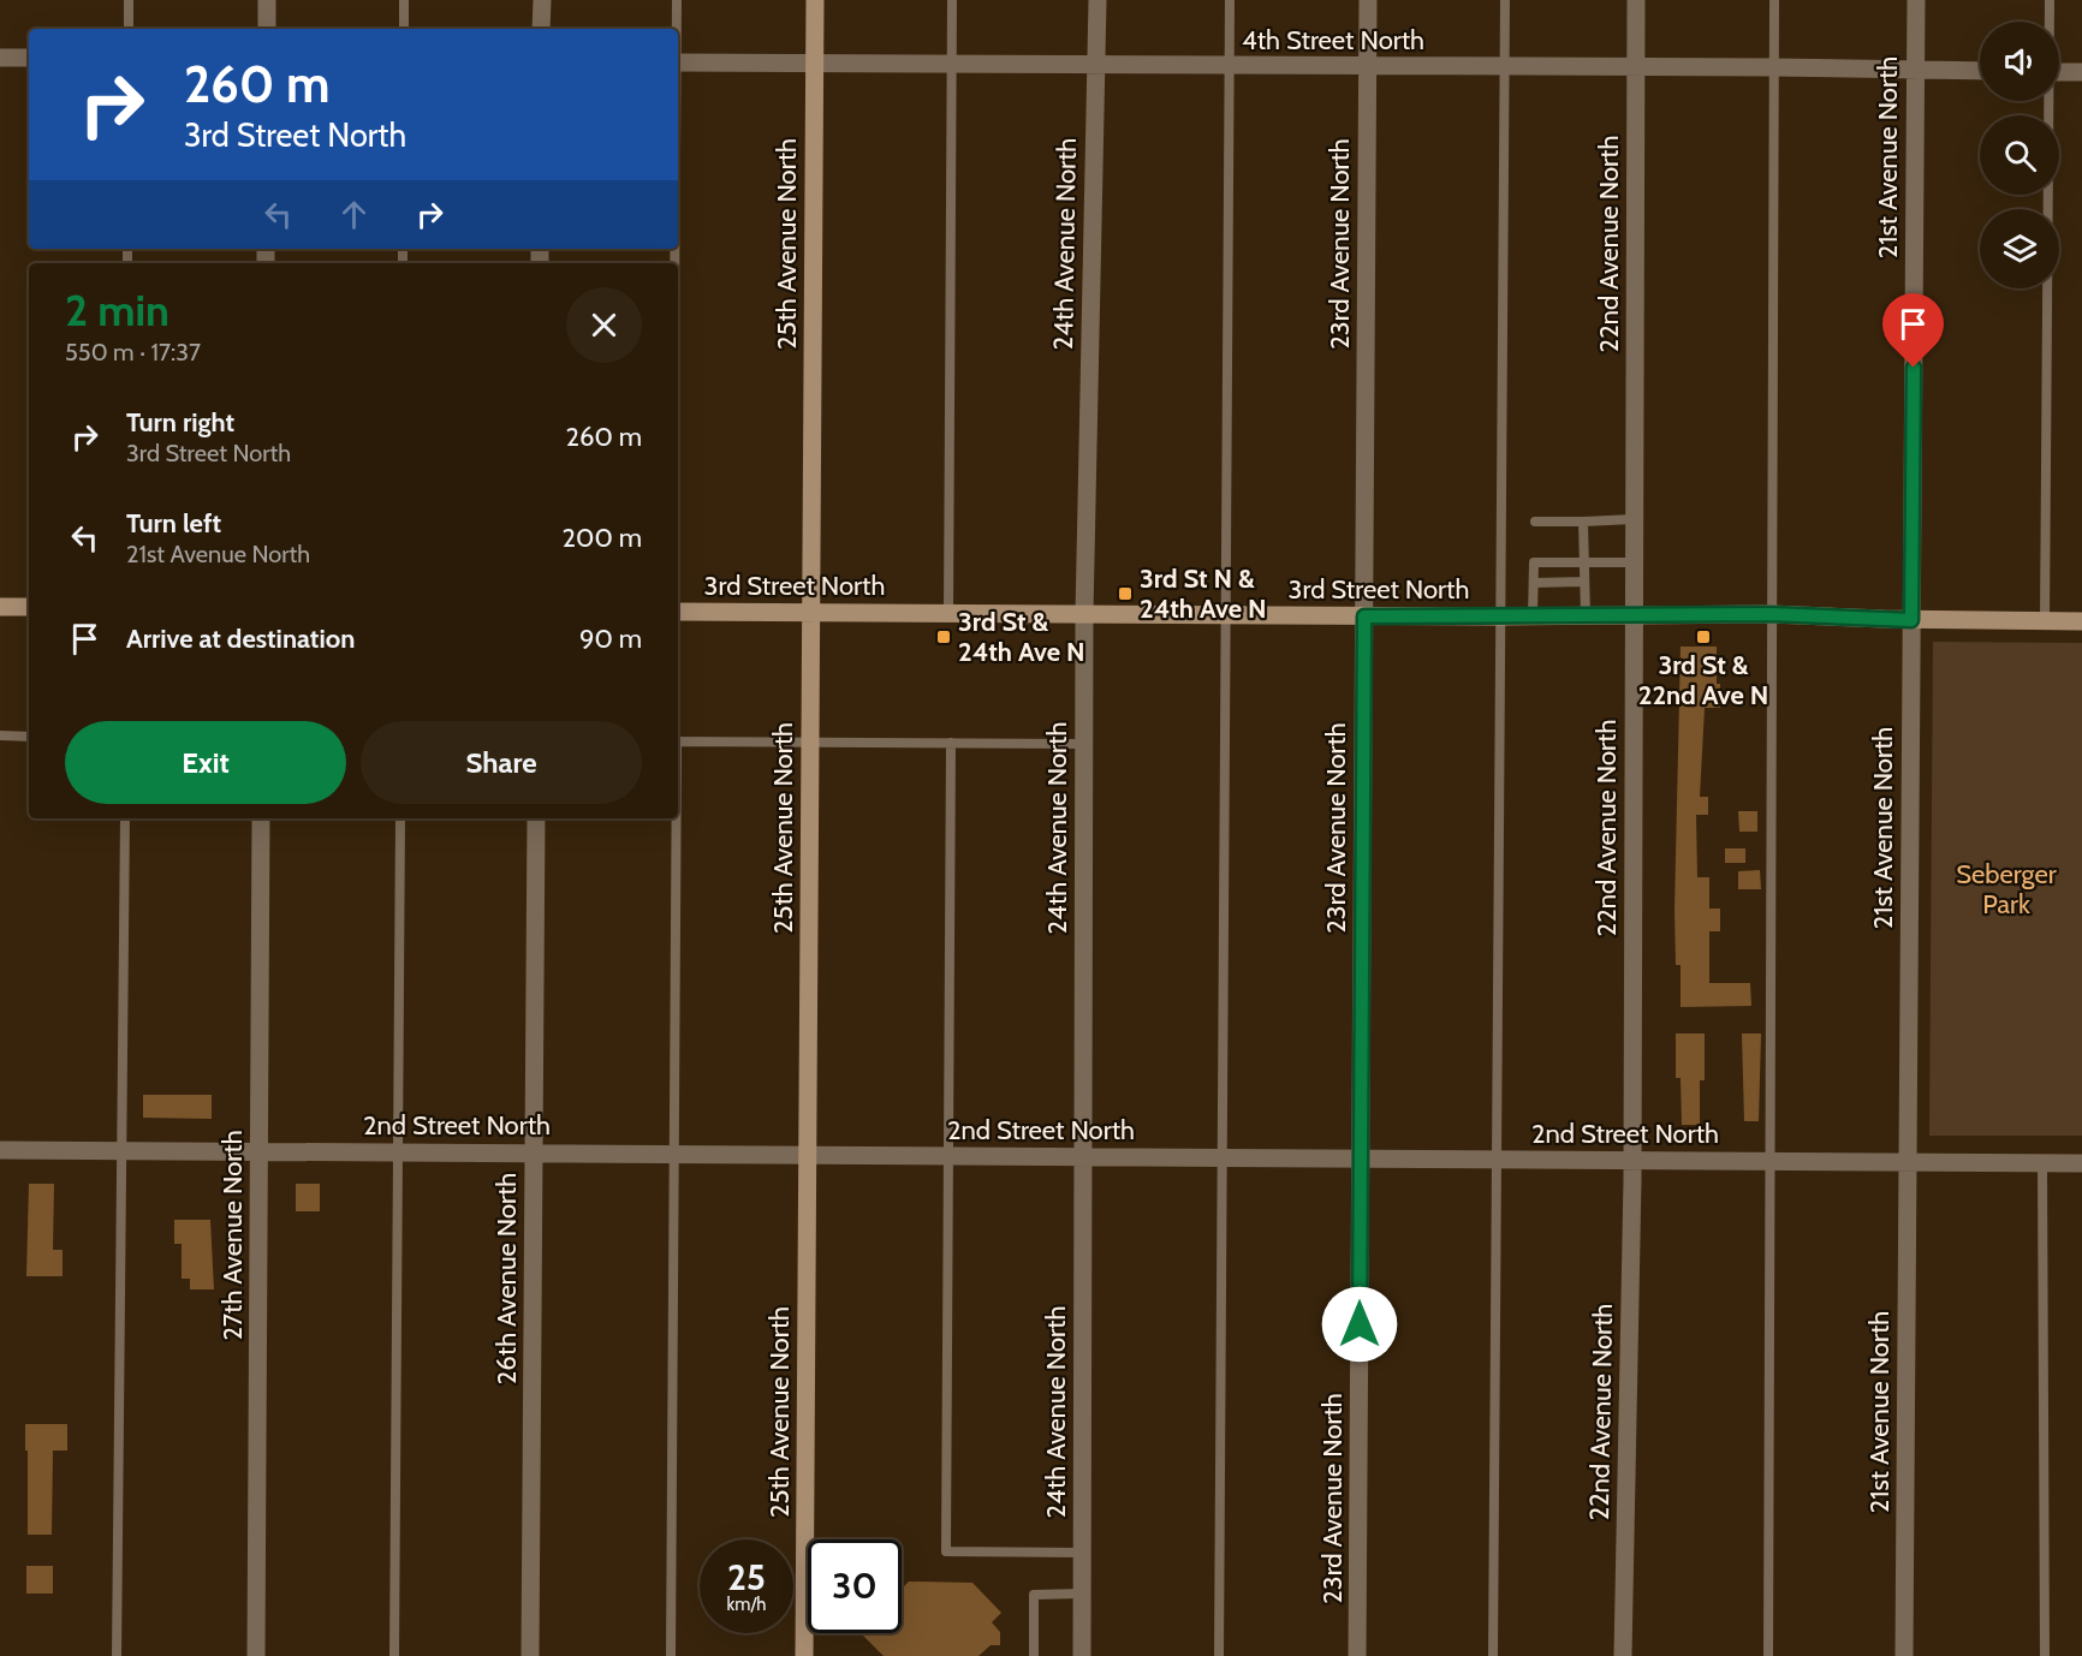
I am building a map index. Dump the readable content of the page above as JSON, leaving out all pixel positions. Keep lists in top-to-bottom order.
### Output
{
  "streets": {
    "street": [
      "4th Street North",
      "21st Avenue North",
      "25th Avenue North",
      "24th Avenue North",
      "23rd Avenue North",
      "22nd Avenue North",
      "3rd Street North",
      "2nd Street North",
      "27th Avenue North",
      "26th Avenue North"
    ]
  },
  "crossings": [
    ["4th Street North", "21st Avenue North"],
    ["4th Street North", "25th Avenue North"],
    ["4th Street North", "24th Avenue North"],
    ["4th Street North", "23rd Avenue North"],
    ["4th Street North", "22nd Avenue North"],
    ["21st Avenue North", "3rd Street North"],
    ["21st Avenue North", "2nd Street North"],
    ["25th Avenue North", "3rd Street North"],
    ["25th Avenue North", "2nd Street North"],
    ["24th Avenue North", "3rd Street North"],
    ["24th Avenue North", "2nd Street North"],
    ["23rd Avenue North", "3rd Street North"],
    ["23rd Avenue North", "2nd Street North"],
    ["22nd Avenue North", "3rd Street North"],
    ["22nd Avenue North", "2nd Street North"],
    ["2nd Street North", "27th Avenue North"],
    ["2nd Street North", "26th Avenue North"]
  ],
  "parks": ["Seberger Park"],
  "places": {
    "transit": ["3rd St N & 24th Ave N", "3rd St & 24th Ave N", "3rd St & 22nd Ave N"]
  },
  "page": {
    "turn": ["260 m", "3rd Street North"],
    "heading": ["2 min", "550 m · 17:37"],
    "list": [
      {
        "name": "Turn right",
        "note": "3rd Street North",
        "value": "260 m"
      },
      {
        "name": "Turn left",
        "note": "21st Avenue North",
        "value": "200 m"
      },
      {
        "name": "Arrive at destination",
        "value": "90 m"
      }
    ],
    "buttons": ["Exit", "Share"],
    "speed": "25 km/h",
    "limit": "30"
  }
}
